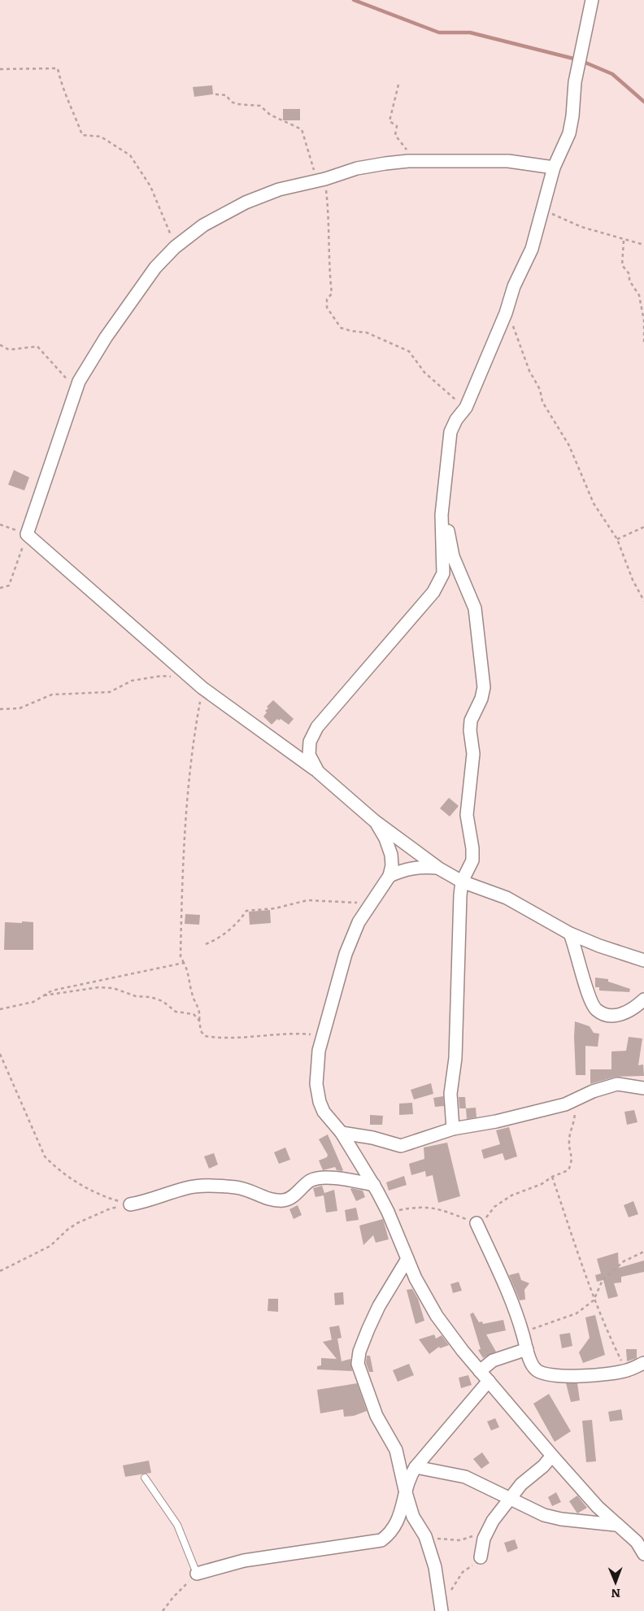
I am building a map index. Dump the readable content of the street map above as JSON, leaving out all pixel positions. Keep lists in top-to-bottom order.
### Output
{
  "north": "bottom"
}
